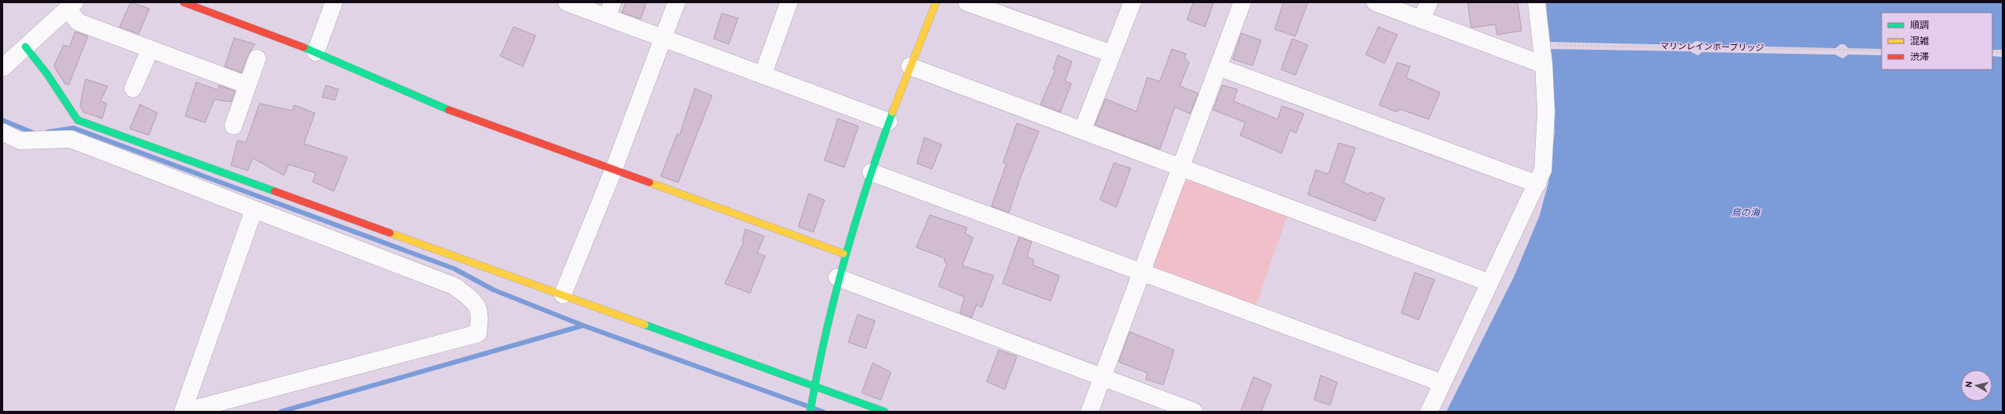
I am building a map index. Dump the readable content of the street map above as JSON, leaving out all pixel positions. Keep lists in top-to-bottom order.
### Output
{
  "streets": {
    "path": ["マリンレインボーブリッジ"]
  },
  "water": ["鳥の海"],
  "legend": ["順調", "混雑", "渋滞"],
  "north": "left"
}
